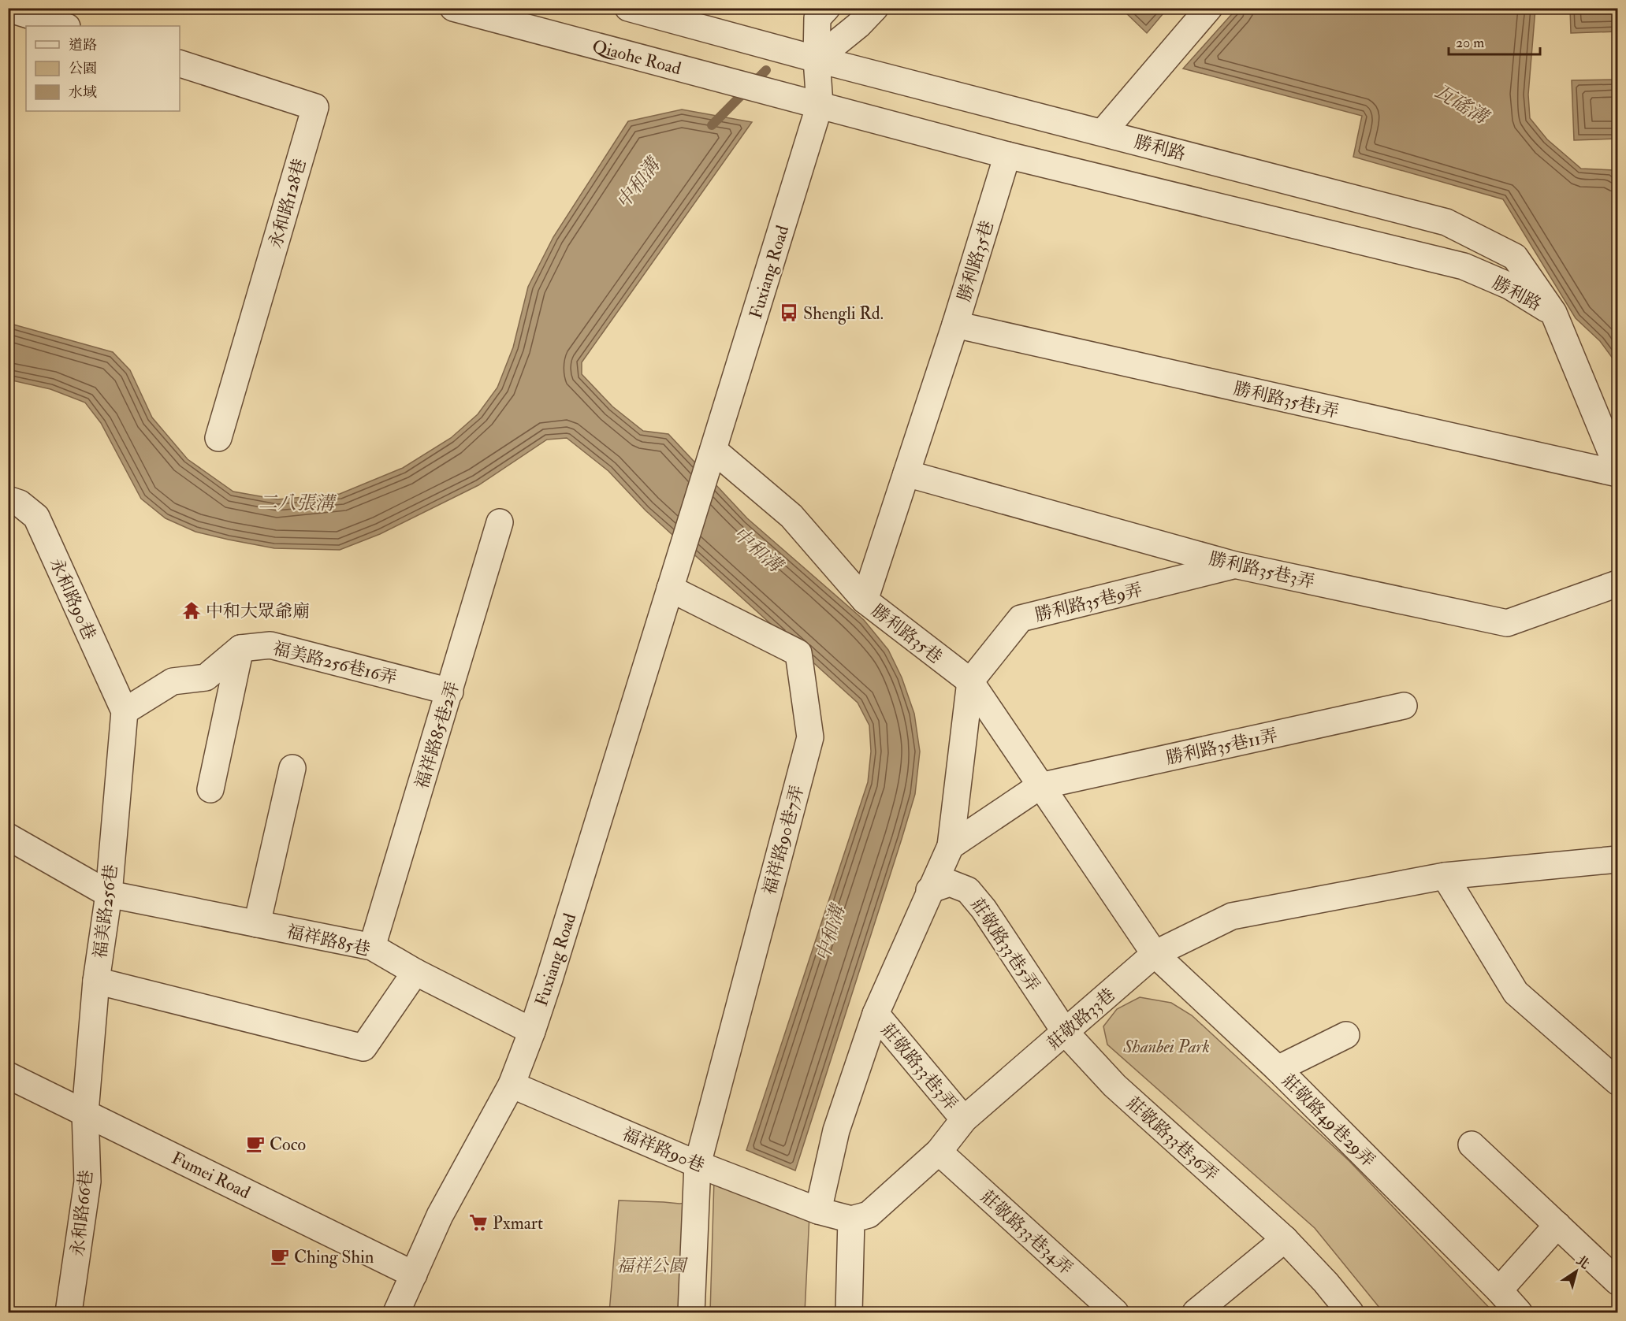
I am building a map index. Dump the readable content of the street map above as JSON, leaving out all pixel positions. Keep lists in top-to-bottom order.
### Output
{
  "streets": {
    "street": [
      "Qiaohe Road",
      "勝利路",
      "永和路128巷",
      "勝利路35巷",
      "Fuxiang Road",
      "勝利路35巷1弄",
      "勝利路35巷3弄",
      "永和路90巷",
      "勝利路35巷9弄",
      "福美路256巷16弄",
      "福祥路85巷2弄",
      "勝利路35巷11弄",
      "福祥路90巷7弄",
      "福美路256巷",
      "福祥路85巷",
      "莊敬路33巷5弄",
      "莊敬路33巷",
      "莊敬路33巷3弄",
      "莊敬路49巷29弄",
      "莊敬路33巷36弄",
      "福祥路90巷",
      "Fumei Road",
      "永和路66巷",
      "莊敬路33巷34弄"
    ]
  },
  "crossings": [
    ["Qiaohe Road", "勝利路"],
    ["Qiaohe Road", "Fuxiang Road"],
    ["勝利路", "勝利路35巷"],
    ["勝利路", "Fuxiang Road"],
    ["勝利路35巷", "勝利路35巷1弄"],
    ["勝利路35巷", "勝利路35巷3弄"],
    ["勝利路35巷", "勝利路35巷9弄"],
    ["勝利路35巷", "勝利路35巷11弄"],
    ["勝利路35巷", "莊敬路33巷"],
    ["勝利路35巷", "莊敬路49巷29弄"],
    ["Fuxiang Road", "福祥路90巷7弄"],
    ["Fuxiang Road", "福祥路85巷"],
    ["Fuxiang Road", "福祥路90巷"],
    ["Fuxiang Road", "Fumei Road"],
    ["勝利路35巷3弄", "勝利路35巷9弄"],
    ["永和路90巷", "福美路256巷"],
    ["福美路256巷16弄", "福祥路85巷2弄"],
    ["福祥路85巷2弄", "福祥路85巷"],
    ["福祥路90巷7弄", "福祥路90巷"],
    ["福美路256巷", "福祥路85巷"],
    ["福美路256巷", "Fumei Road"],
    ["福美路256巷", "永和路66巷"],
    ["莊敬路33巷5弄", "莊敬路33巷"],
    ["莊敬路33巷5弄", "莊敬路33巷36弄"],
    ["莊敬路33巷", "莊敬路33巷3弄"],
    ["莊敬路33巷", "莊敬路49巷29弄"],
    ["莊敬路33巷", "莊敬路33巷36弄"],
    ["莊敬路33巷", "福祥路90巷"],
    ["莊敬路33巷", "莊敬路33巷34弄"],
    ["Fumei Road", "永和路66巷"]
  ],
  "water": ["瓦磘溝", "中和溝", "二八張溝"],
  "parks": ["Shanbei Park", "福祥公園"],
  "places": {
    "bus stop": ["Shengli Rd."],
    "temple": ["中和大眾爺廟"],
    "cafe": ["Coco", "Ching Shin"],
    "supermarket": ["Pxmart"]
  },
  "legend": ["道路", "公園", "水域"],
  "scale_bar": "20 m",
  "north": "top right"
}
